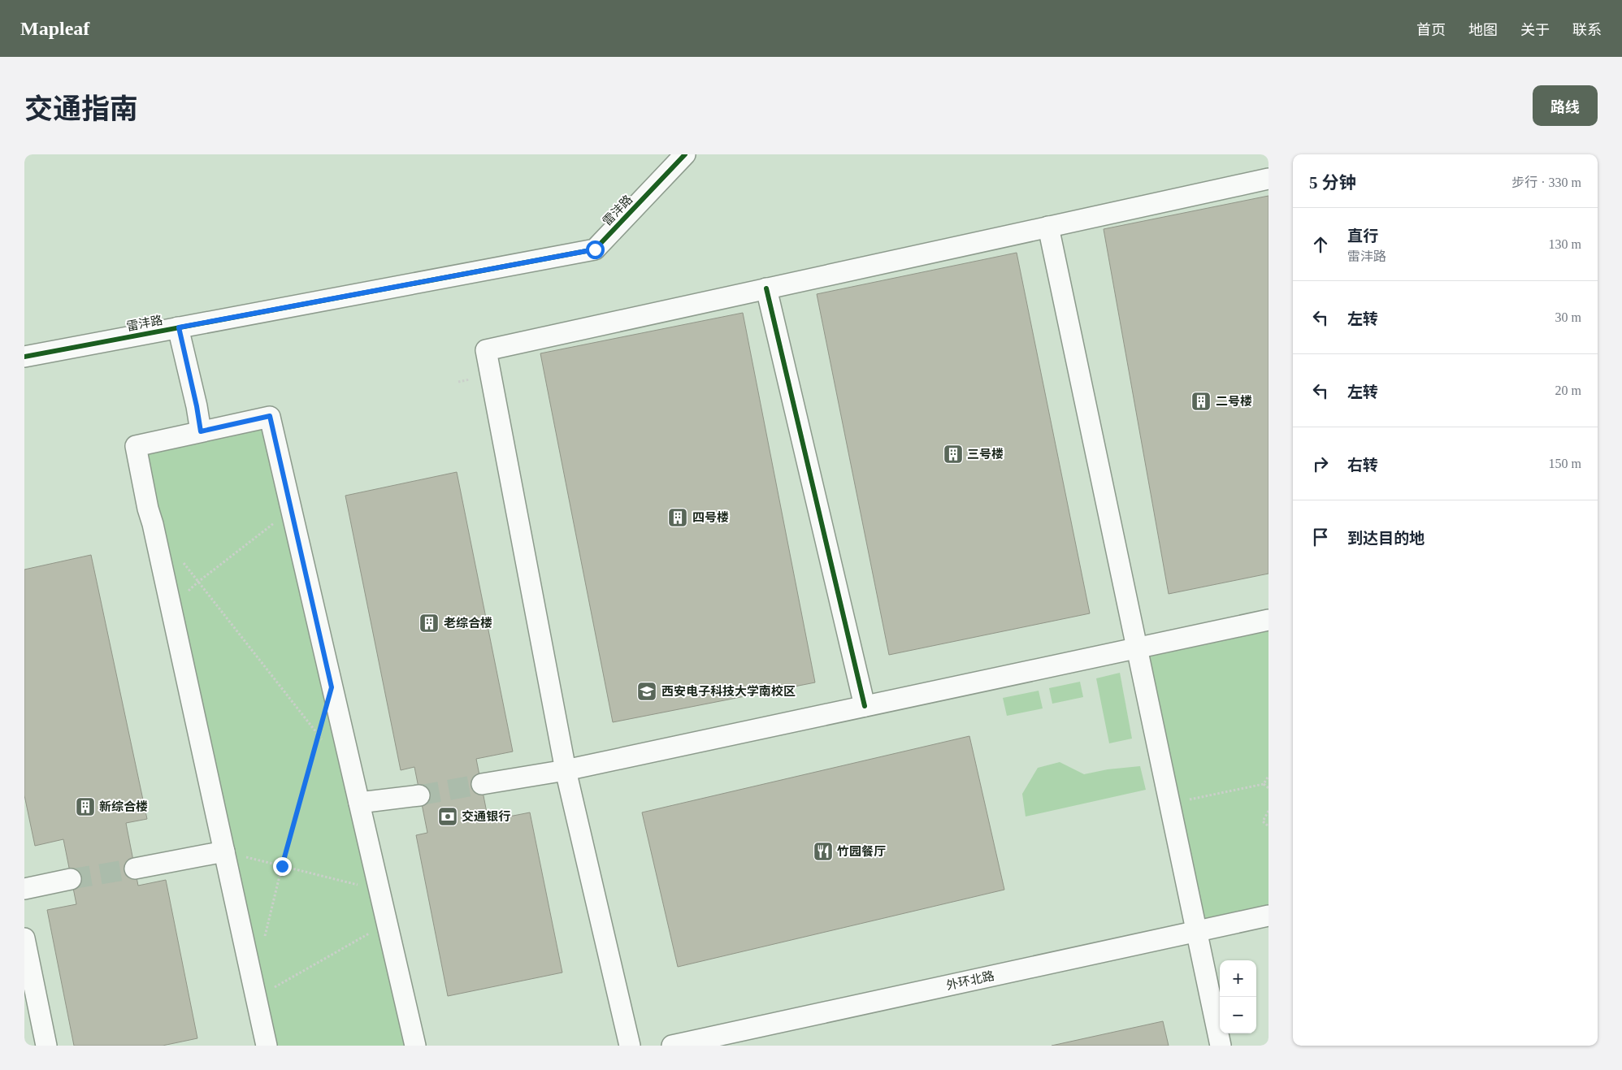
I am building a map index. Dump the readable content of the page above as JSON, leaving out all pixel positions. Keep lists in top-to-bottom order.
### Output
{
  "streets": {
    "street": ["雷沣路", "外环北路"]
  },
  "places": {
    "building": [
      "二号楼",
      "三号楼",
      "四号楼",
      "老综合楼",
      "新综合楼"
    ],
    "school or university": ["西安电子科技大学南校区"],
    "bank": ["交通银行"],
    "restaurant": ["竹园餐厅"]
  },
  "page": {
    "header": "Mapleaf",
    "nav": [
      "首页",
      "地图",
      "关于",
      "联系"
    ],
    "title": "交通指南",
    "buttons": "路线",
    "heading": ["5 分钟", "步行 · 330 m"],
    "list": [
      ["直行", "雷沣路", "130 m"],
      ["左转", "30 m"],
      ["左转", "20 m"],
      ["右转", "150 m"],
      "到达目的地"
    ],
    "map_buttons": ["+", "−"]
  }
}
